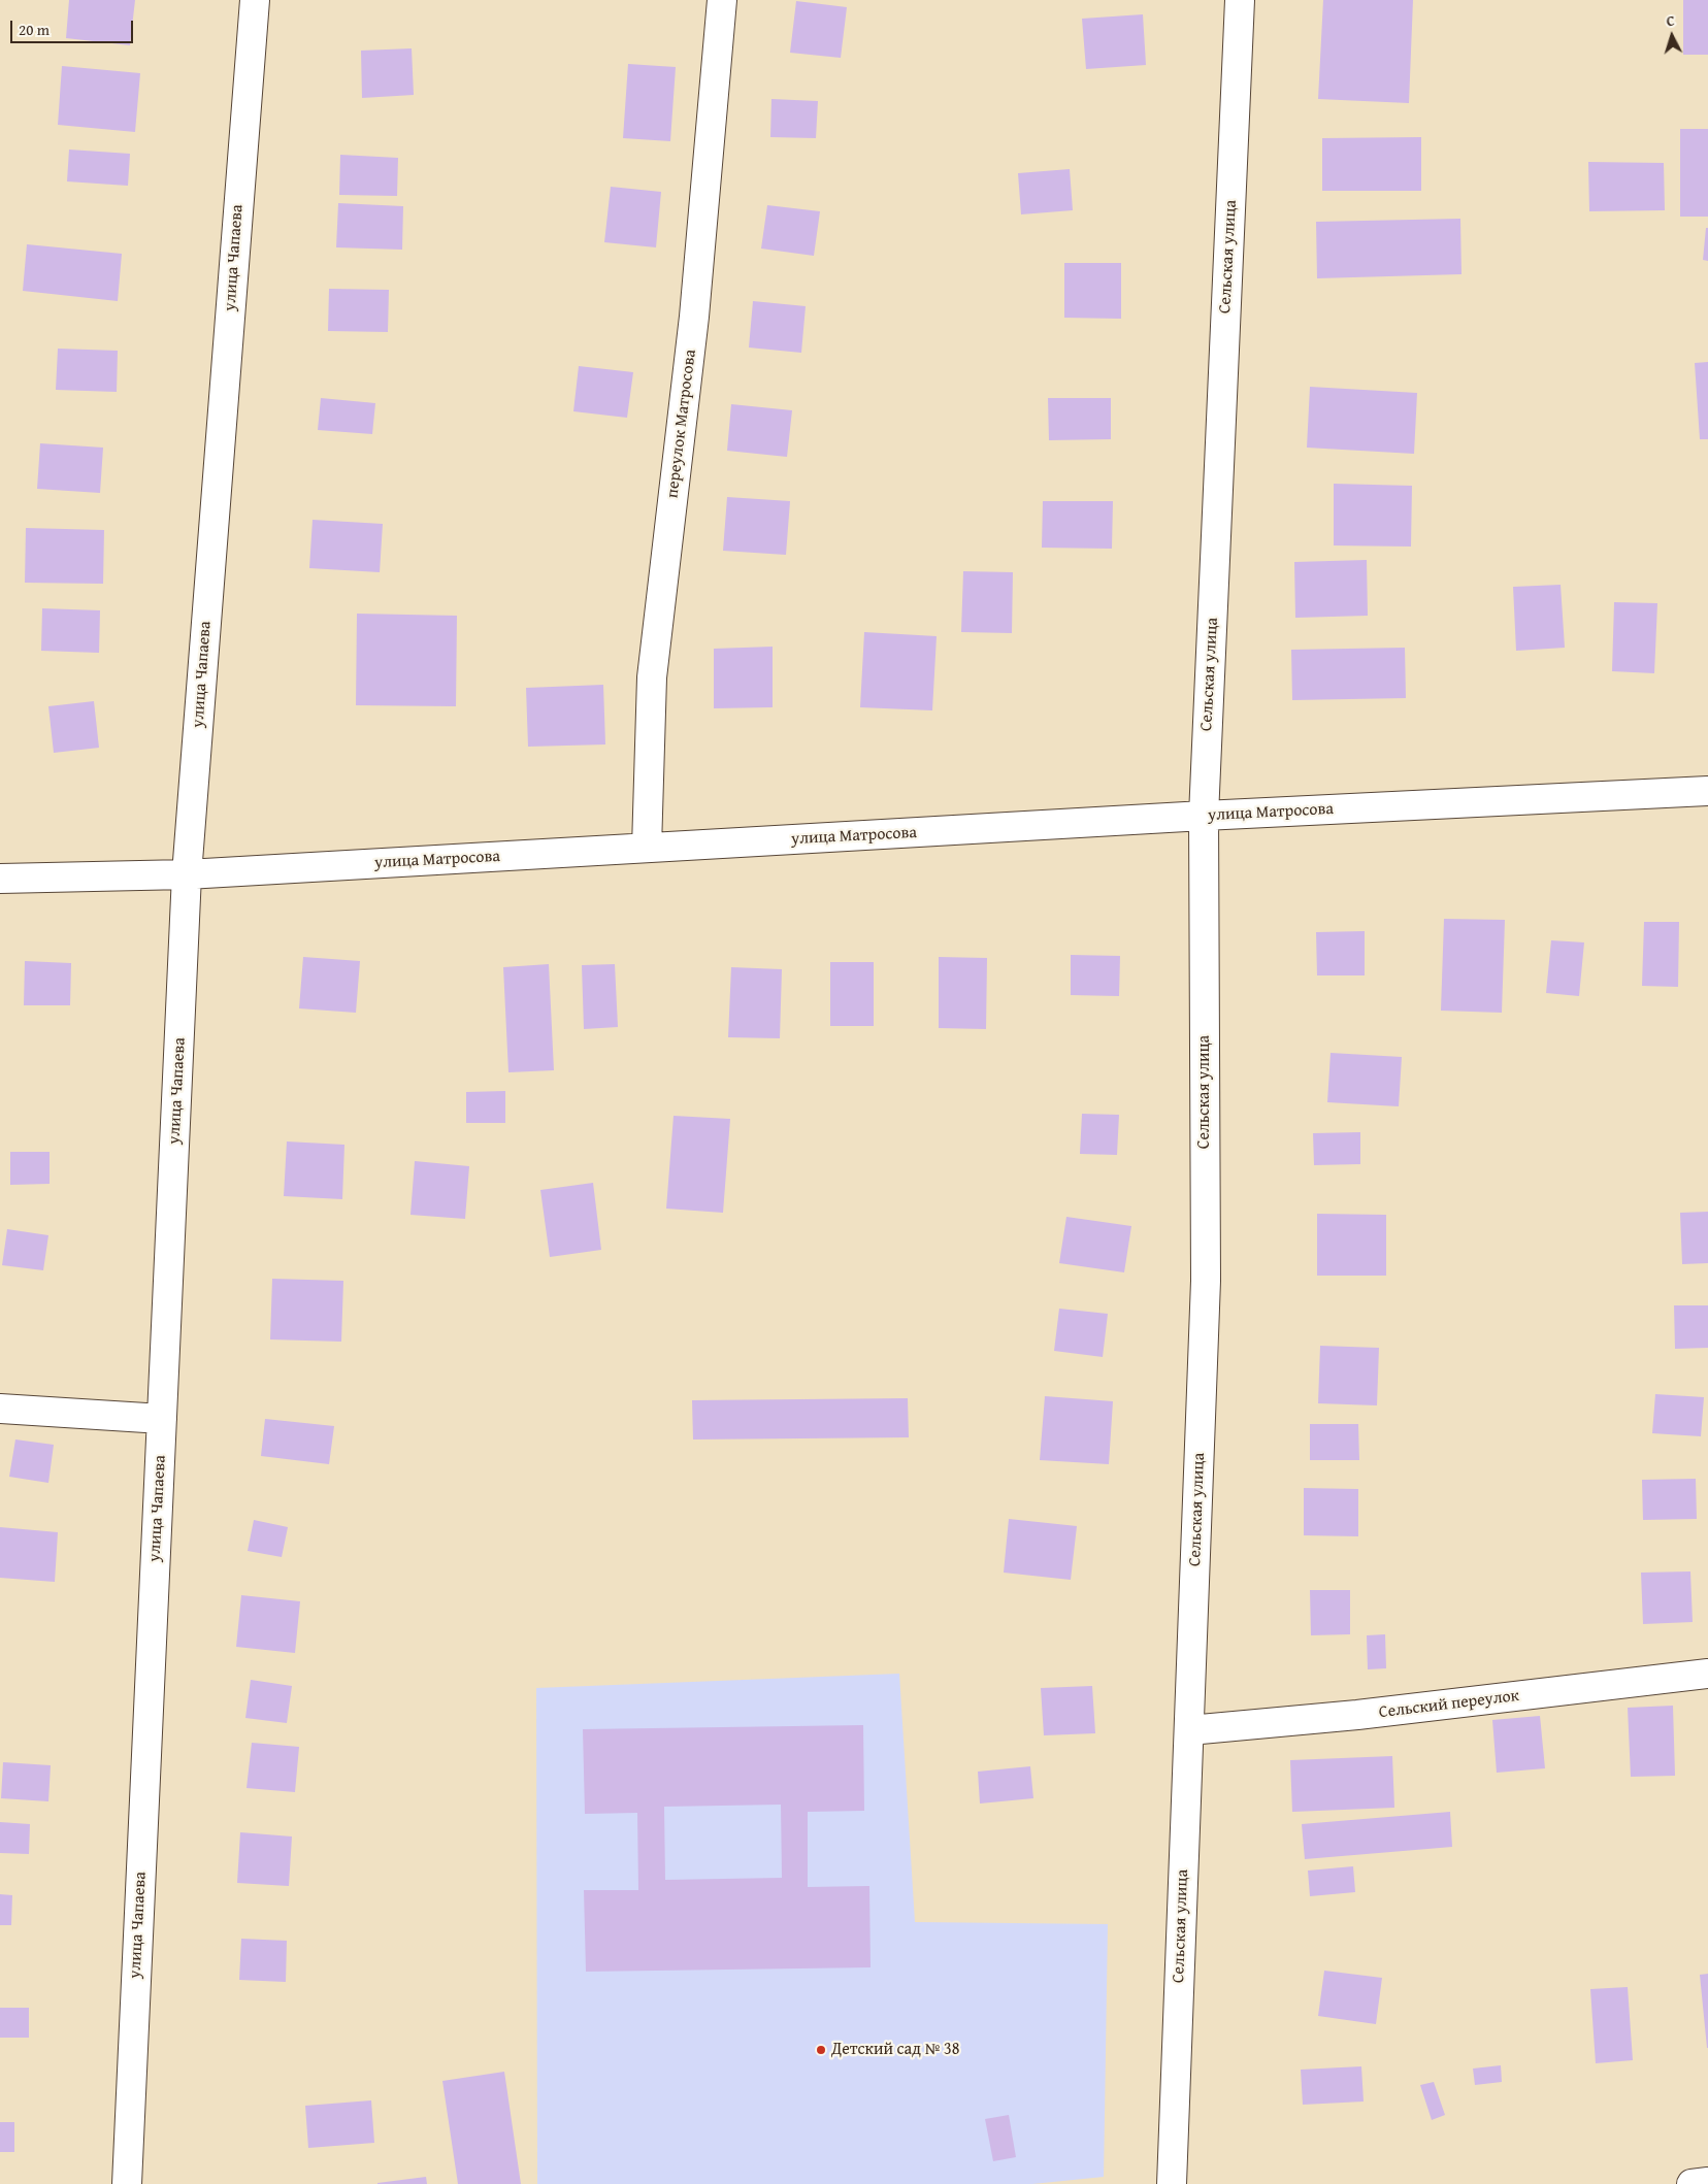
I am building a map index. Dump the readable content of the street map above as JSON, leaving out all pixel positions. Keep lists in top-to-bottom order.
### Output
{
  "streets": {
    "street": [
      "Сельская улица",
      "улица Чапаева",
      "переулок Матросова",
      "улица Матросова",
      "Сельский переулок"
    ]
  },
  "crossings": [
    ["Сельская улица", "улица Матросова"],
    ["Сельская улица", "Сельский переулок"],
    ["улица Чапаева", "улица Матросова"],
    ["переулок Матросова", "улица Матросова"]
  ],
  "places": ["Детский сад № 38"],
  "scale_bar": "20 m",
  "north": "top"
}
